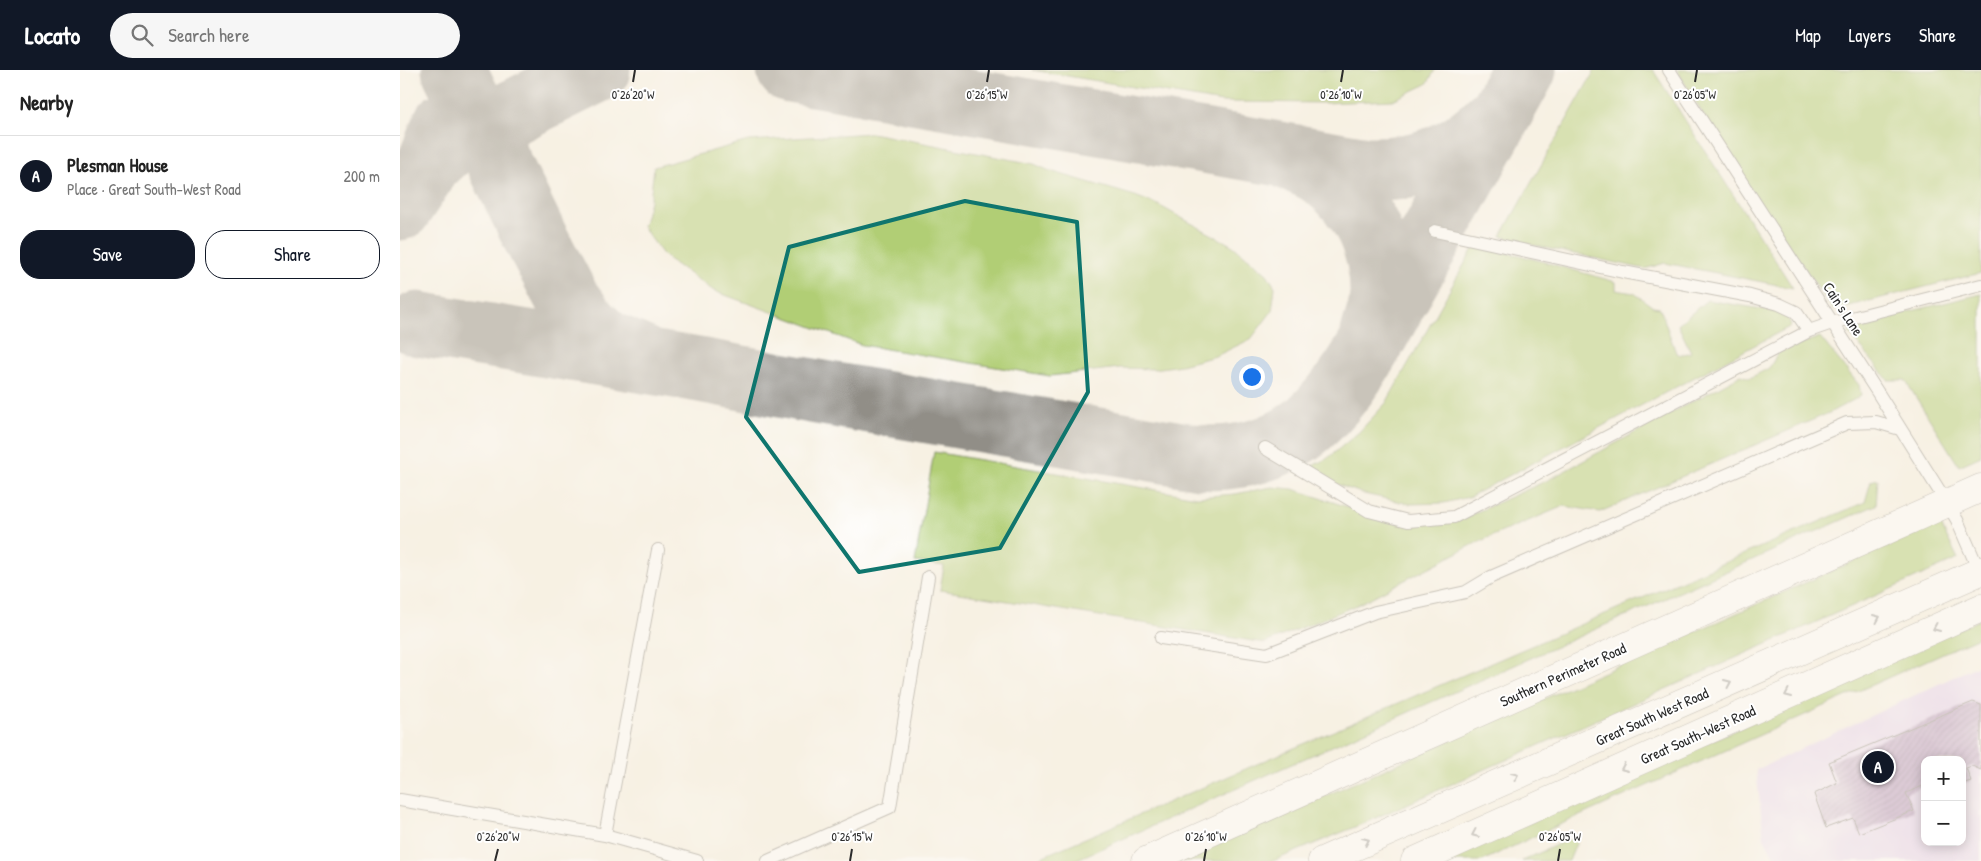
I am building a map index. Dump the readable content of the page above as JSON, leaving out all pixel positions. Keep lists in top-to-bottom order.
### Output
{
  "streets": {
    "main road": ["Southern Perimeter Road", "Great South West Road", "Great South-West Road"],
    "lane": ["Cain's Lane"]
  },
  "crossings": [
    ["Cain's Lane", "Southern Perimeter Road"],
    ["Cain's Lane", "Great South West Road"]
  ],
  "one_way": ["Great South West Road", "Great South-West Road"],
  "page": {
    "header": "Locato",
    "search": "Search here",
    "nav": ["Map", "Layers", "Share"],
    "heading": "Nearby",
    "list": [
      {
        "mark": "A",
        "name": "Plesman House",
        "note": "Place · Great South-West Road",
        "value": "200 m"
      }
    ],
    "buttons": ["Save", "Share"],
    "pins": "A",
    "map_buttons": ["+", "−"]
  },
  "coordinates": [
    "0°26'20\"W",
    "0°26'15\"W",
    "0°26'10\"W",
    "0°26'05\"W"
  ]
}
